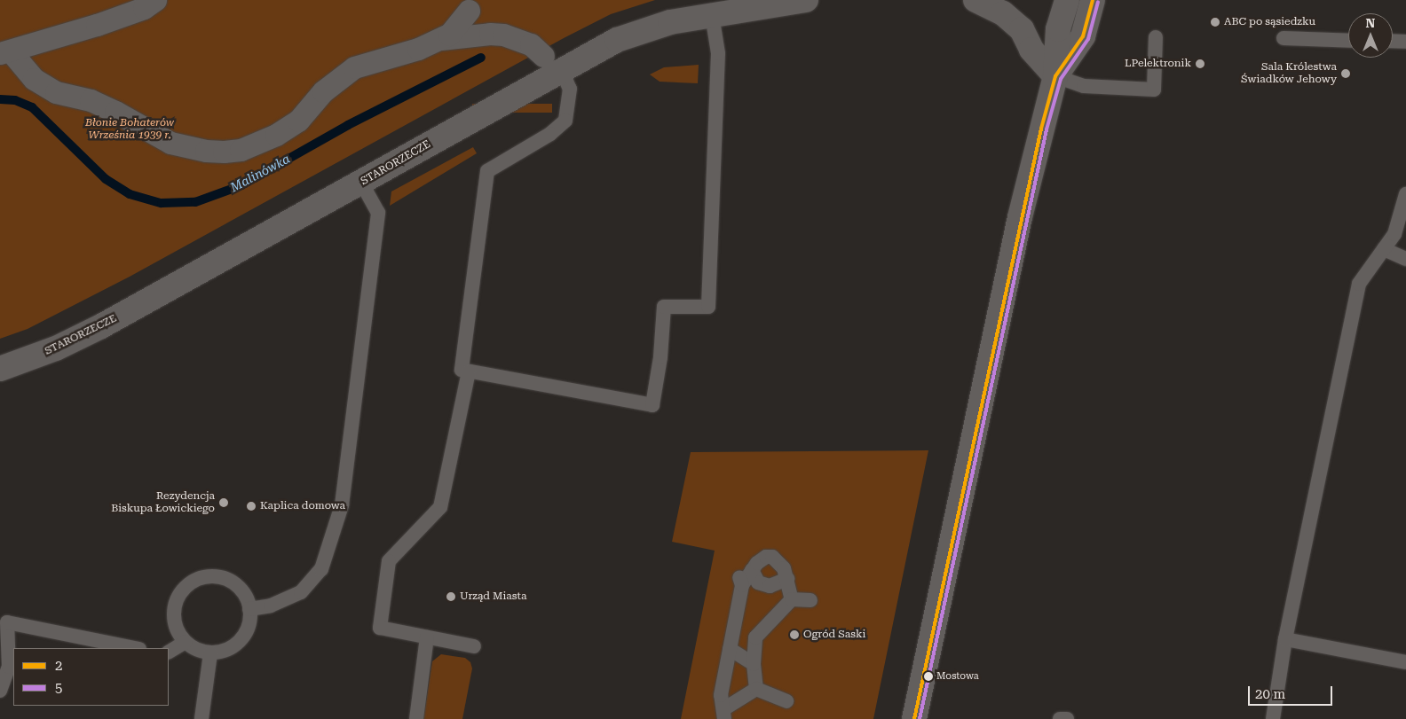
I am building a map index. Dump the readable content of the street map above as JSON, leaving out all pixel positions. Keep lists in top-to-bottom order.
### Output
{
  "streets": {
    "street": ["STARORZECZE"]
  },
  "water": ["Malinówka"],
  "parks": ["Błonie Bohaterów Września 1939 r."],
  "places": [
    "ABC po sąsiedzku",
    "LPelektronik",
    "Sala Królestwa Świadków Jehowy",
    "Rezydencja Biskupa Łowickiego",
    "Kaplica domowa",
    "Urząd Miasta",
    "Ogród Saski",
    "Mostowa"
  ],
  "lines": ["transit line 2", "transit line 5"],
  "legend": ["2", "5"],
  "scale_bar": "20 m",
  "north": "top"
}
